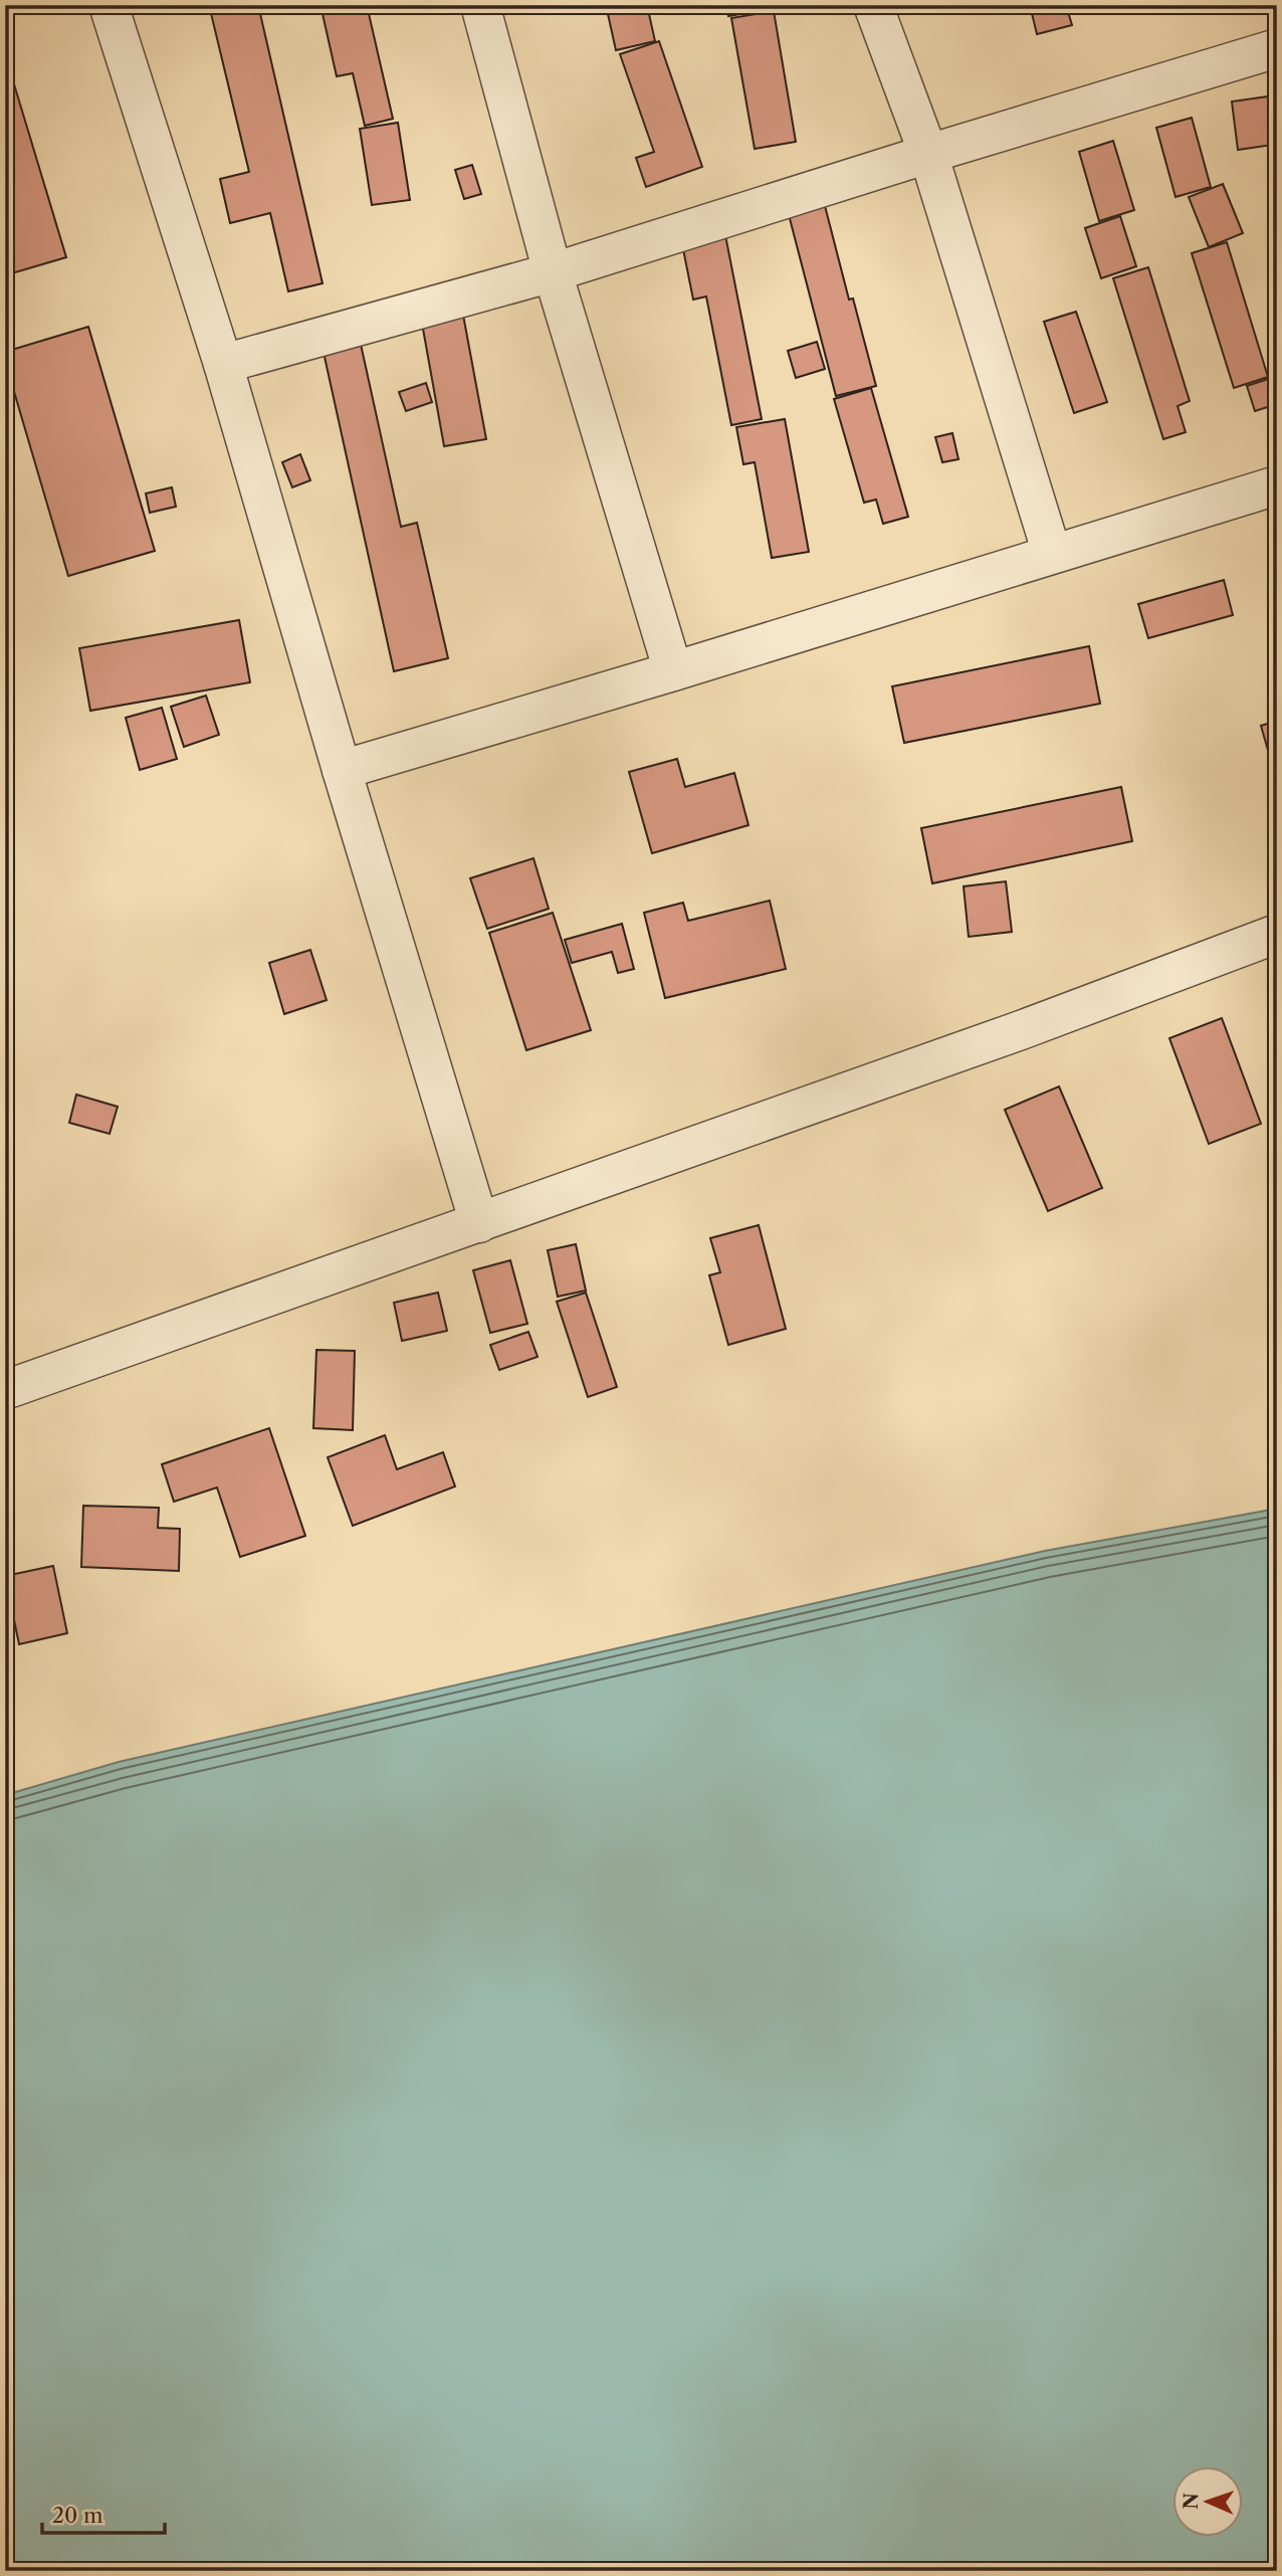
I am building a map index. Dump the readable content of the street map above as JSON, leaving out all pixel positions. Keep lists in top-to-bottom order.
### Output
{
  "scale_bar": "20 m",
  "north": "left"
}
